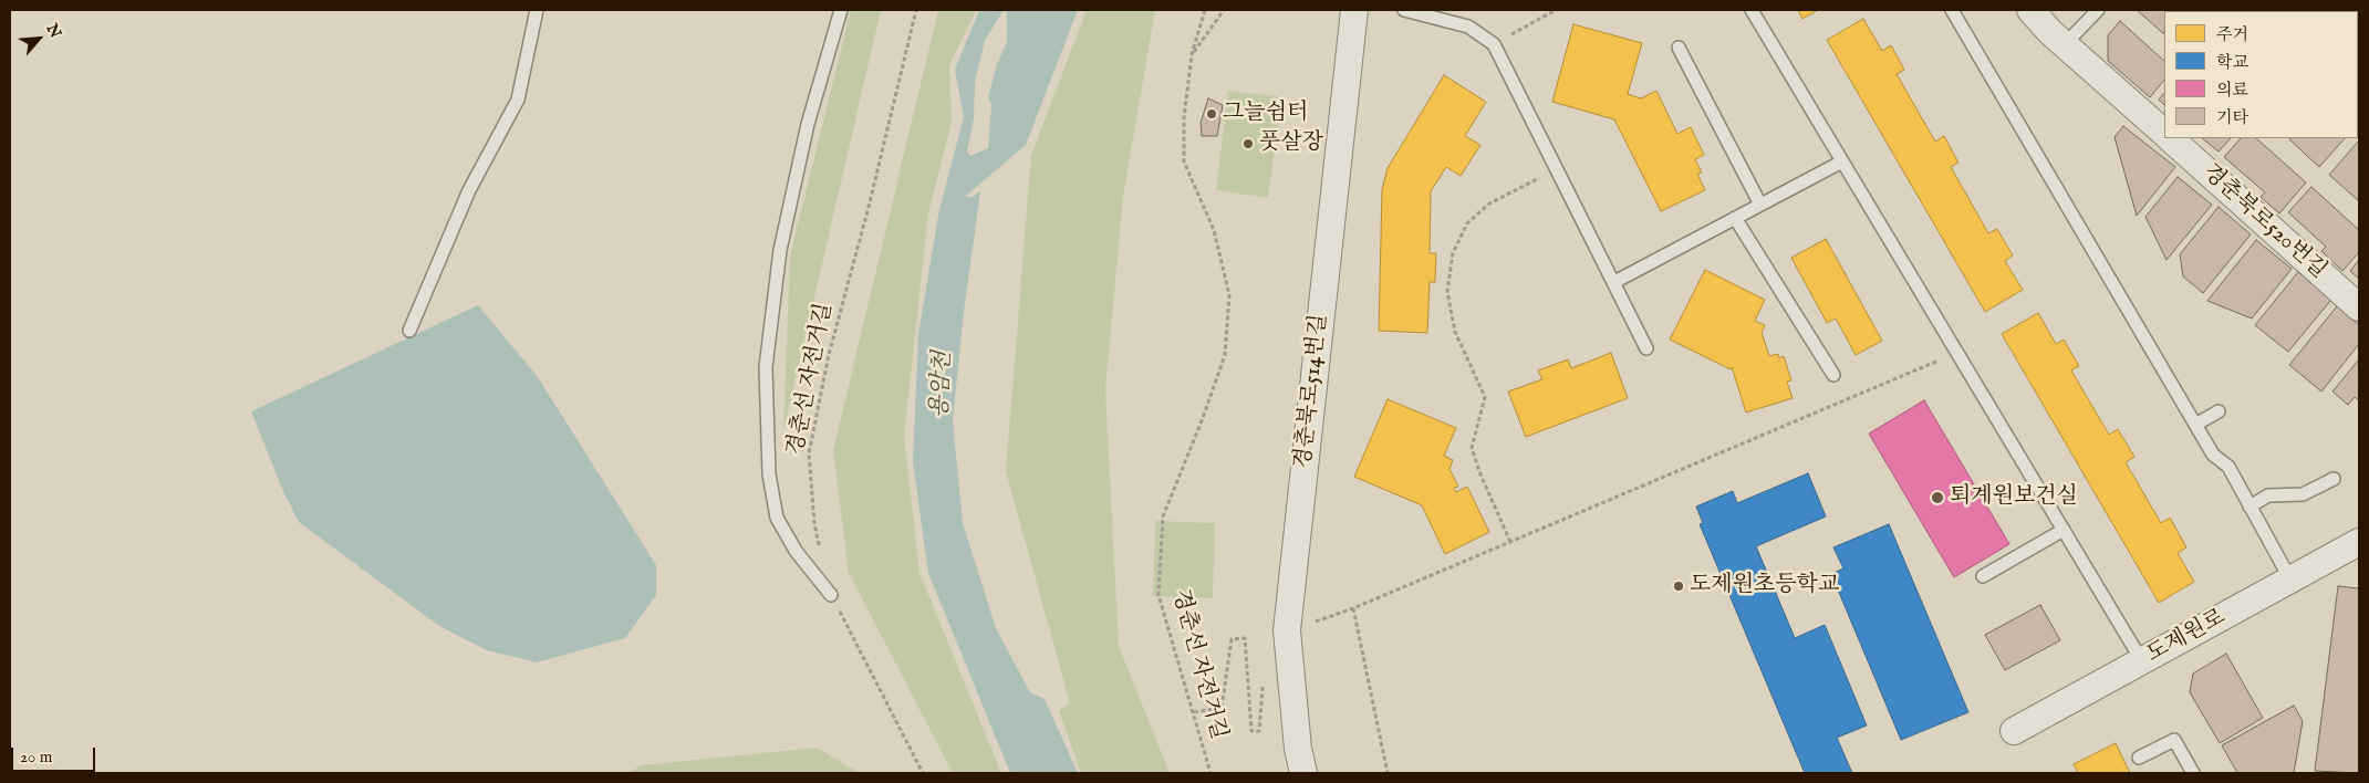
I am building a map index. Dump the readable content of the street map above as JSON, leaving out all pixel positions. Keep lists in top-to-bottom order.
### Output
{
  "streets": {
    "street": ["경춘북로520번길", "경춘북로514번길", "도제원로"],
    "path": ["경춘선 자전거길"]
  },
  "water": ["용암천"],
  "places": [
    "그늘쉼터",
    "풋살장",
    "퇴계원보건실",
    "도제원초등학교"
  ],
  "legend": [
    "주거",
    "학교",
    "의료",
    "기타"
  ],
  "scale_bar": "20 m",
  "north": "top right"
}
